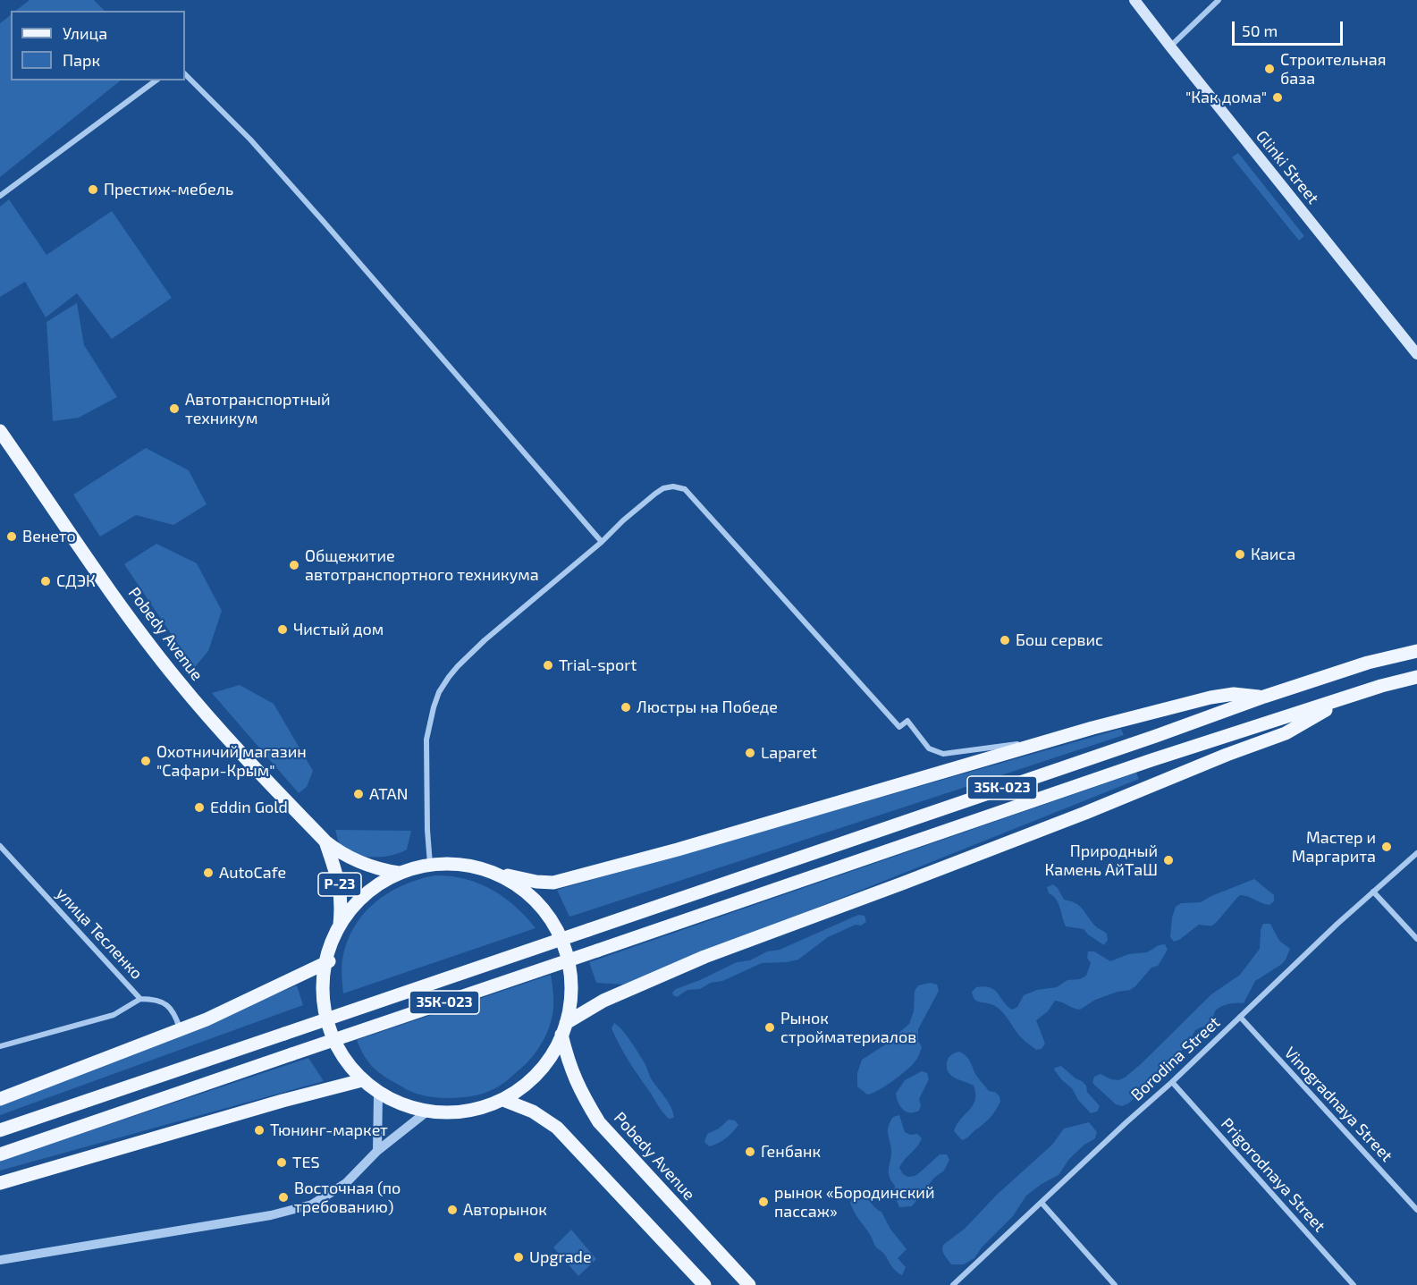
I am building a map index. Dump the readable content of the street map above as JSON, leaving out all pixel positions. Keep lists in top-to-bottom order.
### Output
{
  "streets": {
    "main road": [
      "Glinki Street",
      "Pobedy Avenue",
      "35К-023",
      "Р-23"
    ],
    "street": [
      "улица Тесленко",
      "Borodina Street",
      "Vinogradnaya Street",
      "Prigorodnaya Street"
    ]
  },
  "crossings": [
    ["Borodina Street", "Vinogradnaya Street"],
    ["Borodina Street", "Prigorodnaya Street"]
  ],
  "places": [
    "Строительная база",
    "\"Как дома\"",
    "Престиж-мебель",
    "Автотранспортный техникум",
    "Венето",
    "Каиса",
    "Общежитие автотранспортного техникума",
    "СДЭК",
    "Чистый дом",
    "Бош сервис",
    "Trial-sport",
    "Люстры на Победе",
    "Laparet",
    "Охотничий магазин \"Сафари-Крым\"",
    "ATAN",
    "Eddin Gold",
    "Мастер и Маргарита",
    "Природный Камень АйТаШ",
    "AutoCafe",
    "Рынок стройматериалов",
    "Тюнинг-маркет",
    "Генбанк",
    "TES",
    "Восточная (по требованию)",
    "рынок «Бородинский пассаж»",
    "Авторынок",
    "Upgrade"
  ],
  "legend": ["Улица", "Парк"],
  "scale_bar": "50 m"
}
